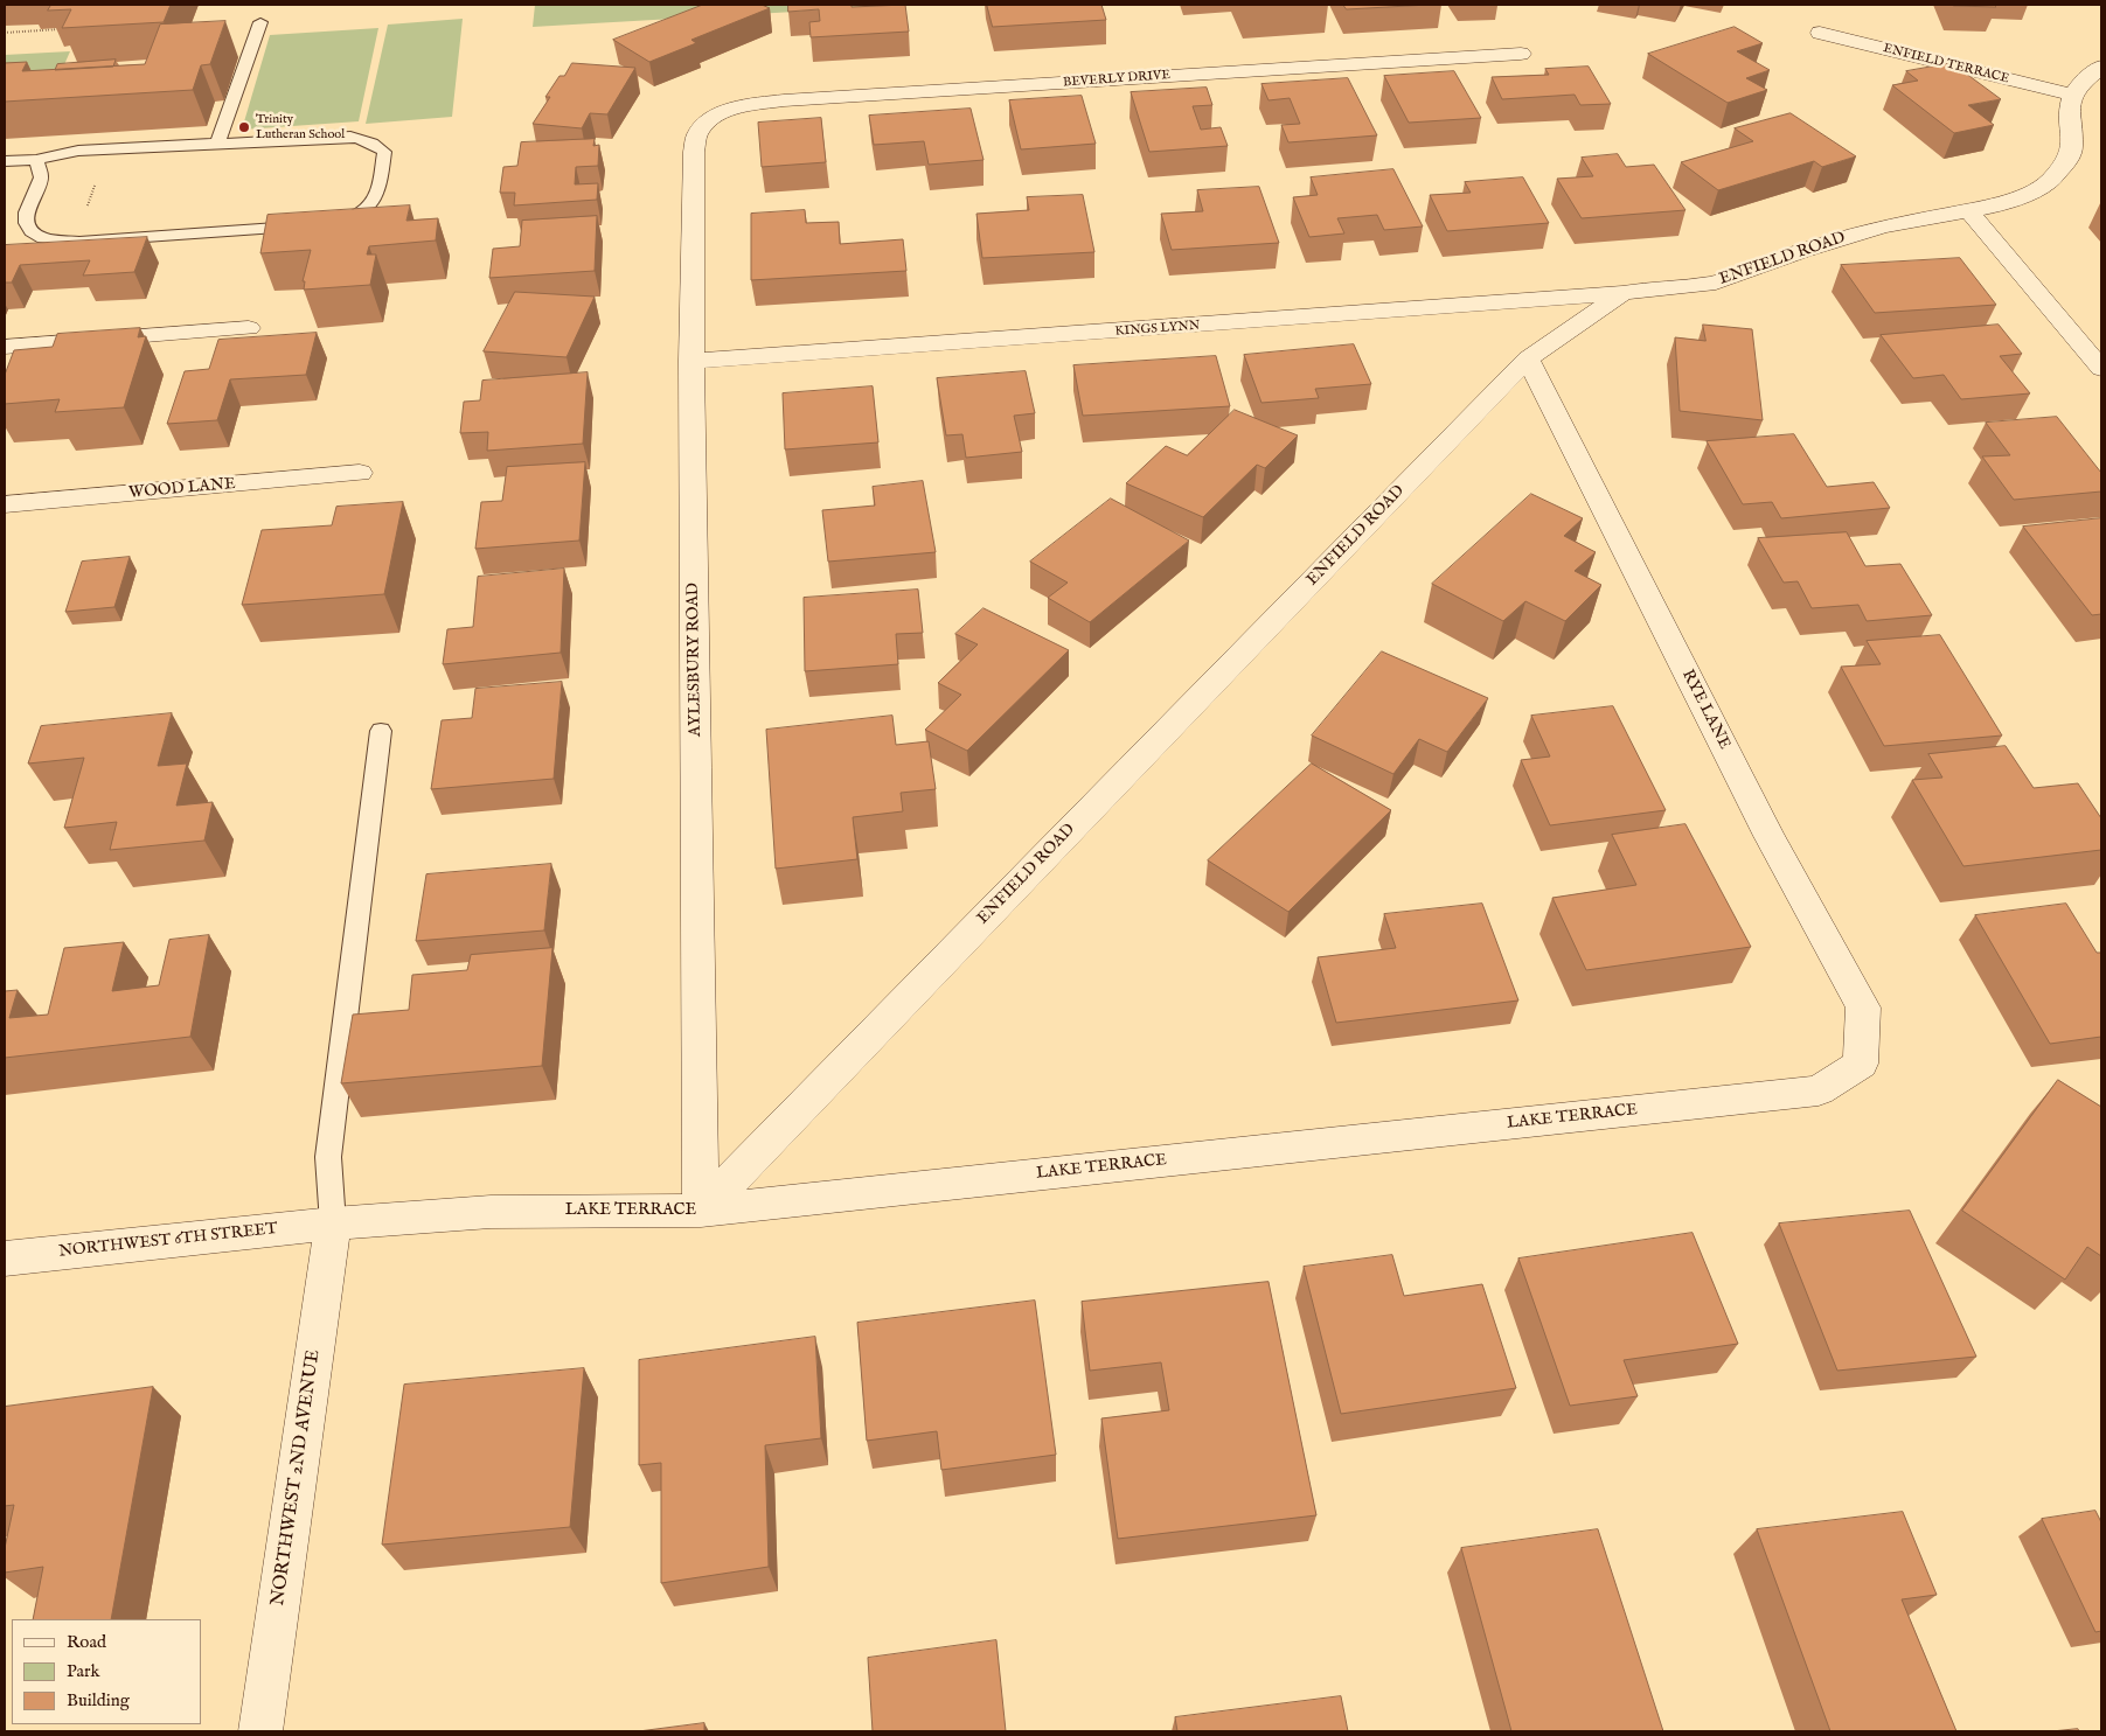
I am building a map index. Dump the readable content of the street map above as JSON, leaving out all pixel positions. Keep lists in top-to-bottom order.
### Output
{
  "streets": {
    "street": [
      "ENFIELD TERRACE",
      "BEVERLY DRIVE",
      "ENFIELD ROAD",
      "KINGS LYNN",
      "WOOD LANE",
      "AYLESBURY ROAD",
      "RYE LANE",
      "LAKE TERRACE",
      "NORTHWEST 6TH STREET",
      "NORTHWEST 2ND AVENUE"
    ]
  },
  "crossings": [
    ["ENFIELD TERRACE", "ENFIELD ROAD"],
    ["BEVERLY DRIVE", "AYLESBURY ROAD"],
    ["ENFIELD ROAD", "KINGS LYNN"],
    ["ENFIELD ROAD", "AYLESBURY ROAD"],
    ["ENFIELD ROAD", "RYE LANE"],
    ["ENFIELD ROAD", "LAKE TERRACE"],
    ["KINGS LYNN", "AYLESBURY ROAD"],
    ["AYLESBURY ROAD", "LAKE TERRACE"],
    ["RYE LANE", "LAKE TERRACE"],
    ["LAKE TERRACE", "NORTHWEST 6TH STREET"],
    ["LAKE TERRACE", "NORTHWEST 2ND AVENUE"],
    ["NORTHWEST 6TH STREET", "NORTHWEST 2ND AVENUE"]
  ],
  "places": ["Trinity Lutheran School"],
  "legend": ["Road", "Park", "Building"]
}
